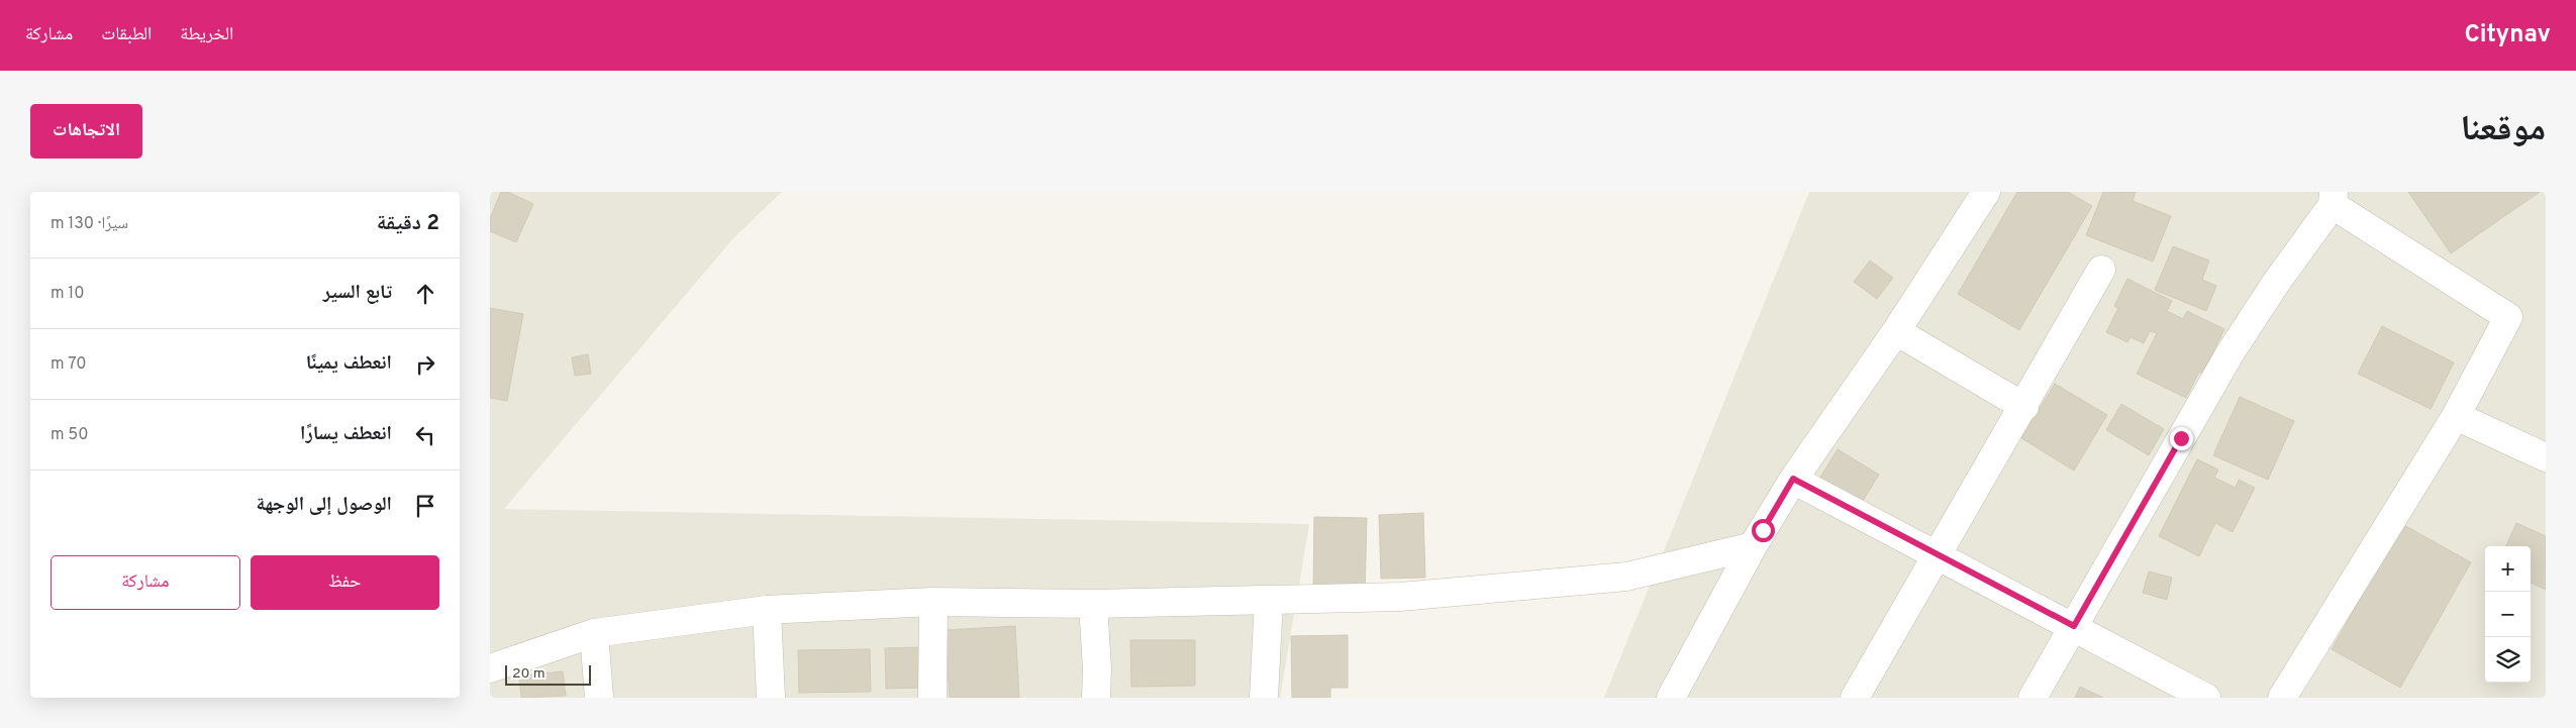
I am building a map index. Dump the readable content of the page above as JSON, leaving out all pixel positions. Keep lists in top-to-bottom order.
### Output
{
  "scale_bar": "20 m",
  "page": {
    "header": "Citynav",
    "nav": ["الخريطة", "الطبقات", "مشاركة"],
    "title": "موقعنا",
    "buttons": [
      "الاتجاهات",
      ["حفظ", "مشاركة"]
    ],
    "heading": ["2 دقيقة", "سيرًا · 130 m"],
    "list": [
      ["تابع السير", "10 m"],
      ["انعطف يمينًا", "70 m"],
      ["انعطف يسارًا", "50 m"],
      "الوصول إلى الوجهة"
    ],
    "map_buttons": ["+", "−"],
    "scale": "20 m"
  }
}
